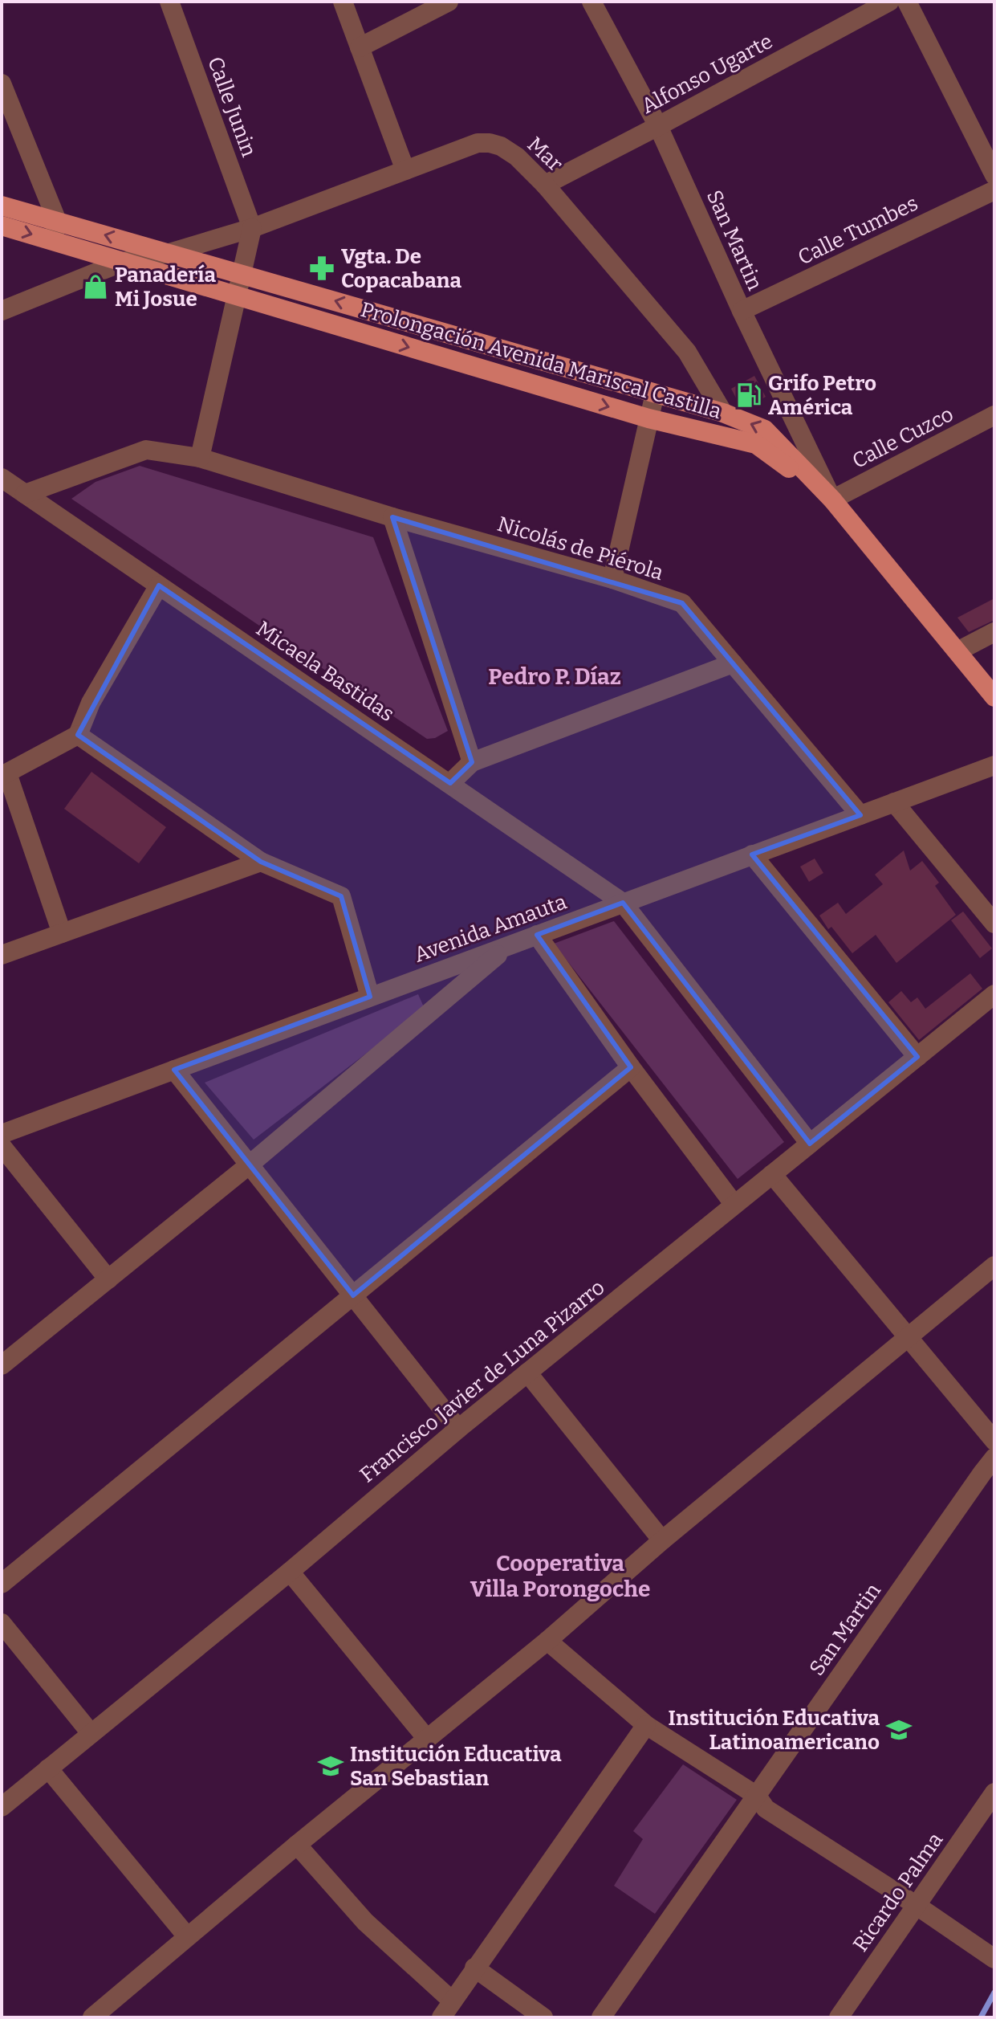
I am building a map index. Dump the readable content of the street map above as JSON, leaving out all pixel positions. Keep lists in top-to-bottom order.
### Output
{
  "streets": {
    "main road": ["Prolongación Avenida Mariscal Castilla"],
    "street": [
      "Alfonso Ugarte",
      "Calle Junin",
      "Mar",
      "Calle Tumbes",
      "San Martin",
      "Calle Cuzco",
      "Nicolás de Piérola",
      "Micaela Bastidas",
      "Avenida Amauta",
      "Francisco Javier de Luna Pizarro",
      "Ricardo Palma"
    ]
  },
  "crossings": [
    ["Alfonso Ugarte", "Mar"],
    ["Alfonso Ugarte", "San Martin"],
    ["Calle Junin", "Mar"],
    ["Mar", "Prolongación Avenida Mariscal Castilla"],
    ["Calle Tumbes", "San Martin"],
    ["San Martin", "Prolongación Avenida Mariscal Castilla"],
    ["San Martin", "Calle Cuzco"],
    ["Prolongación Avenida Mariscal Castilla", "Calle Cuzco"],
    ["Nicolás de Piérola", "Micaela Bastidas"],
    ["Nicolás de Piérola", "Avenida Amauta"],
    ["Micaela Bastidas", "Avenida Amauta"],
    ["Micaela Bastidas", "Francisco Javier de Luna Pizarro"]
  ],
  "districts": ["Pedro P. Díaz", "Cooperativa Villa Porongoche"],
  "places": {
    "pharmacy": ["Vgta. De Copacabana"],
    "shop": ["Panadería Mi Josue"],
    "fuel station": ["Grifo Petro América"],
    "school or university": ["Institución Educativa Latinoamericano", "Institución Educativa San Sebastian"]
  }
}
